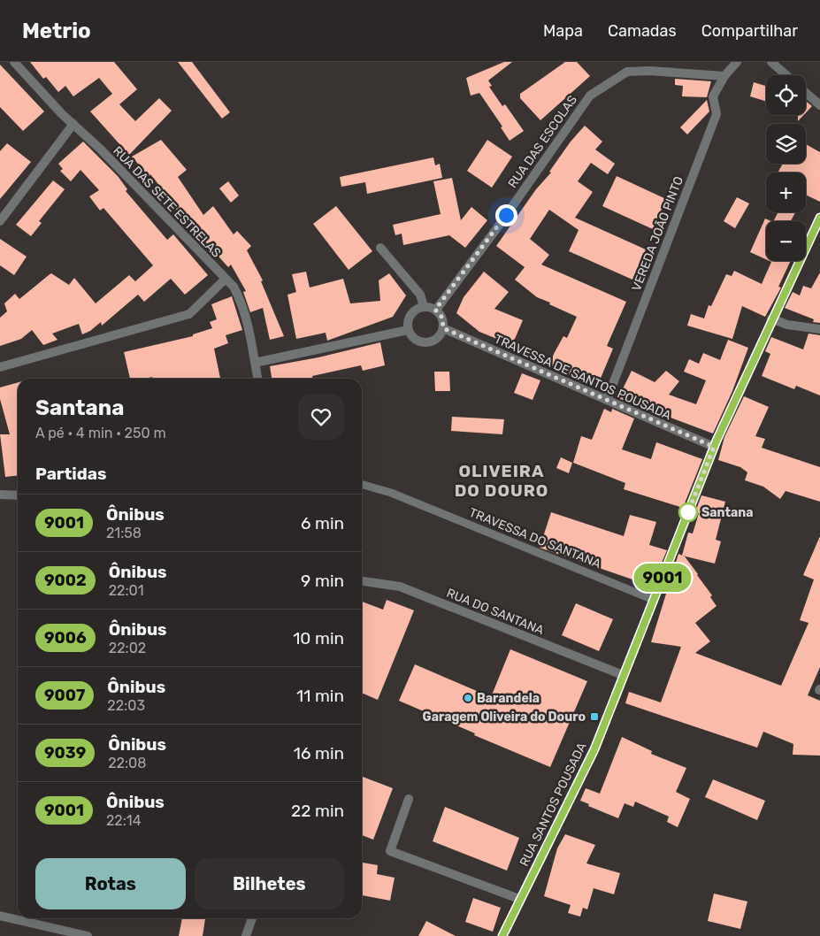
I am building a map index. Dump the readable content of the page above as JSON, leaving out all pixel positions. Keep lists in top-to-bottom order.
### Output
{
  "streets": {
    "street": [
      "RUA DAS ESCOLAS",
      "RUA DAS SETE ESTRELAS",
      "VEREDA JOÃO PINTO",
      "TRAVESSA DE SANTOS POUSADA",
      "RUA DO SANTANA",
      "RUA SANTOS POUSADA"
    ],
    "lane": ["TRAVESSA DO SANTANA"]
  },
  "crossings": [
    ["RUA DAS ESCOLAS", "VEREDA JOÃO PINTO"],
    ["RUA DAS ESCOLAS", "TRAVESSA DE SANTOS POUSADA"],
    ["VEREDA JOÃO PINTO", "TRAVESSA DE SANTOS POUSADA"],
    ["TRAVESSA DE SANTOS POUSADA", "RUA SANTOS POUSADA"],
    ["TRAVESSA DO SANTANA", "RUA SANTOS POUSADA"],
    ["RUA DO SANTANA", "RUA SANTOS POUSADA"]
  ],
  "districts": ["OLIVEIRA DO DOURO"],
  "places": {
    "other": ["Santana", "Barandela"],
    "transit": ["Garagem Oliveira do Douro"]
  },
  "lines": ["bus line 9001"],
  "page": {
    "header": "Metrio",
    "nav": ["Mapa", "Camadas", "Compartilhar"],
    "on_map": "9001",
    "map_buttons": ["+", "−"],
    "heading": [
      ["Santana", "A pé · 4 min · 250 m"],
      "Partidas"
    ],
    "list": [
      {
        "mark": "9001",
        "name": "Ônibus",
        "note": "21:58",
        "value": "6 min"
      },
      {
        "mark": "9002",
        "name": "Ônibus",
        "note": "22:01",
        "value": "9 min"
      },
      {
        "mark": "9006",
        "name": "Ônibus",
        "note": "22:02",
        "value": "10 min"
      },
      {
        "mark": "9007",
        "name": "Ônibus",
        "note": "22:03",
        "value": "11 min"
      },
      {
        "mark": "9039",
        "name": "Ônibus",
        "note": "22:08",
        "value": "16 min"
      },
      {
        "mark": "9001",
        "name": "Ônibus",
        "note": "22:14",
        "value": "22 min"
      }
    ],
    "buttons": ["Rotas", "Bilhetes"]
  }
}
